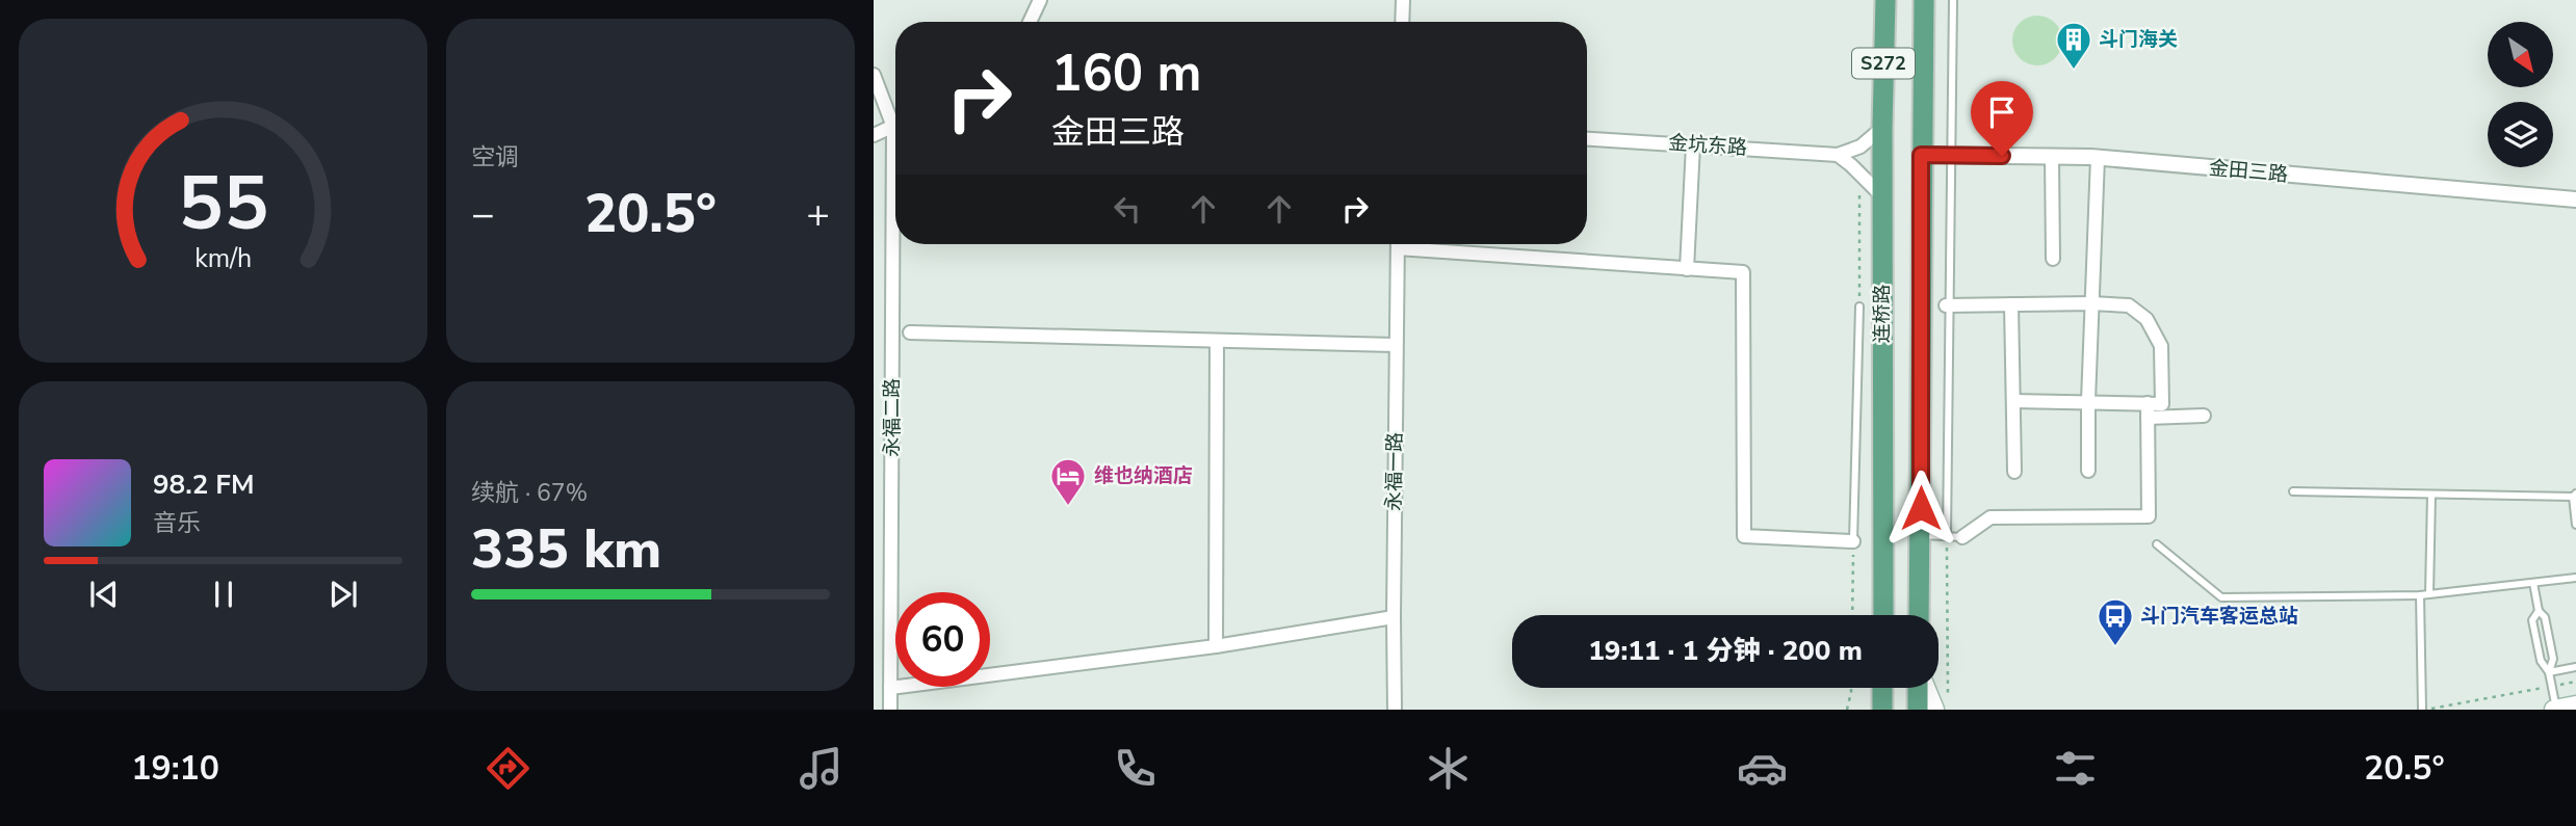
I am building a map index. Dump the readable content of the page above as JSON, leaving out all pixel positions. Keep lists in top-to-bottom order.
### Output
{
  "streets": {
    "main road": ["S272", "连桥路"],
    "street": [
      "金坑东路",
      "金田三路",
      "永福二路",
      "永福一路"
    ]
  },
  "crossings": [
    ["金田三路", "连桥路"]
  ],
  "places": {
    "building": ["斗门海关"],
    "hotel": ["维也纳酒店"],
    "bus stop": ["斗门汽车客运总站"]
  },
  "north": "bottom right",
  "page": {
    "tile": [
      "空调",
      ["续航 · 67%", "335 km"]
    ],
    "turn": ["160 m", "金田三路"],
    "heat": ["−", "20.5°", "+"],
    "song": ["98.2 FM", "音乐"],
    "limit": "60",
    "trip": "19:11 · 1 分钟 · 200 m",
    "tabs": ["19:10", "20.5°"],
    "gauge": ["55", "km/h"]
  }
}
